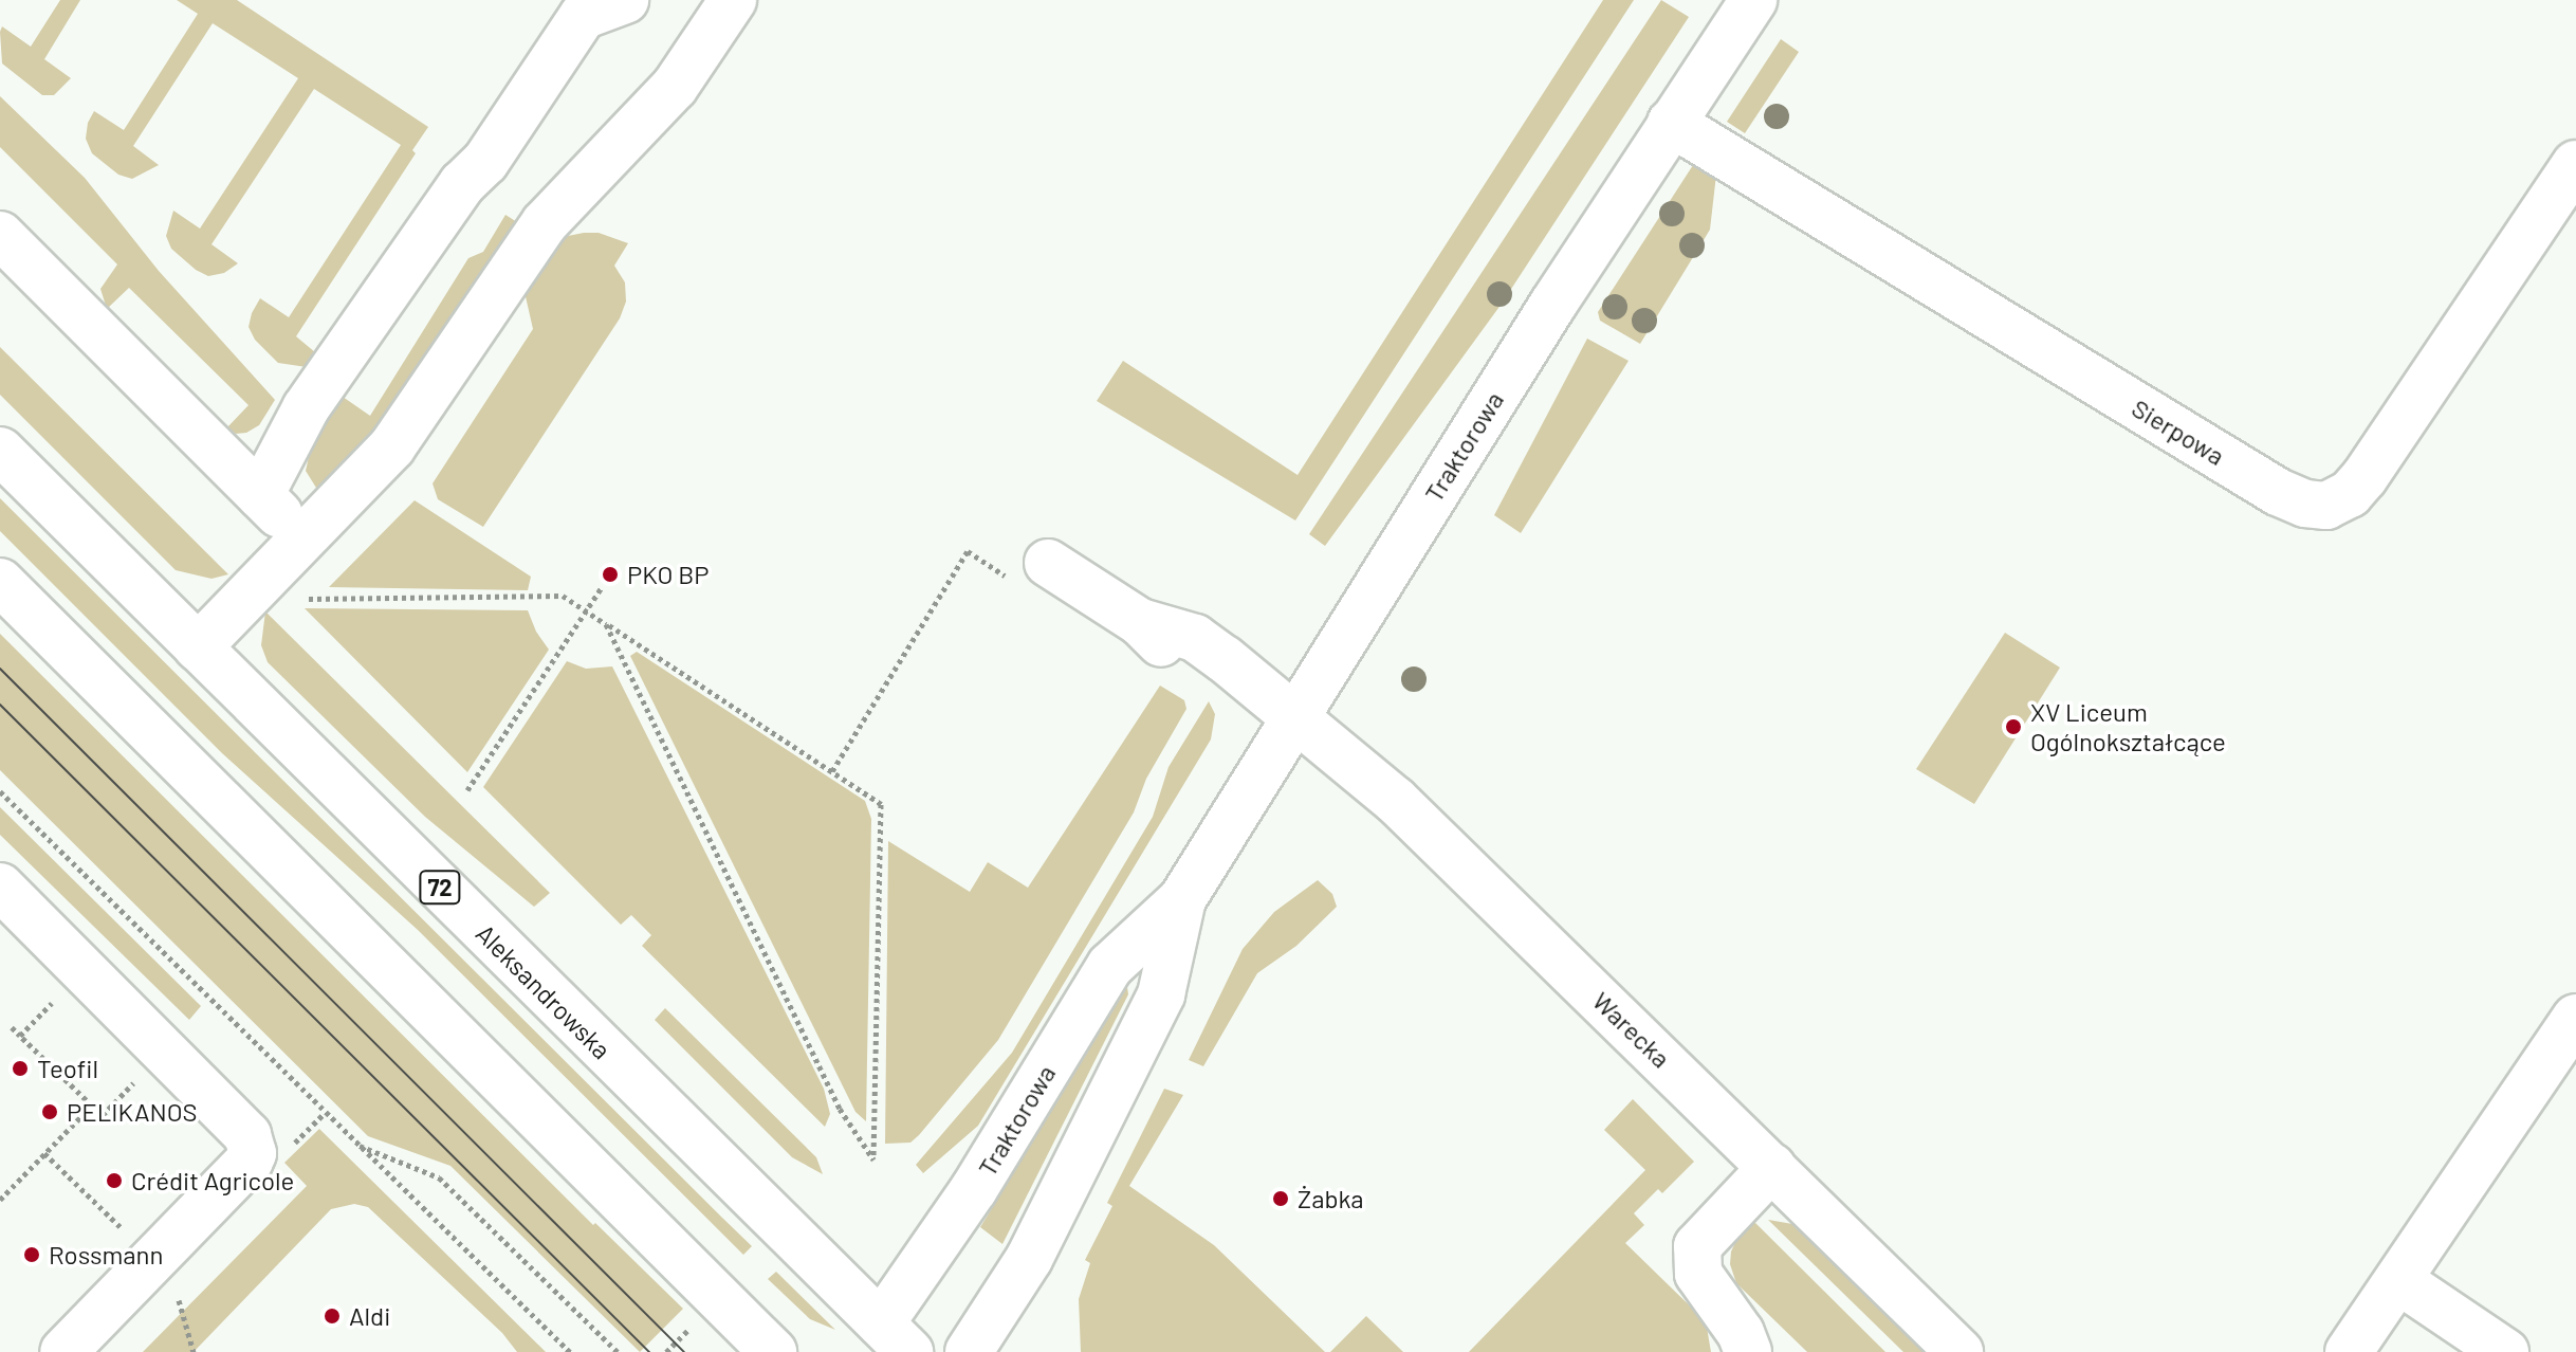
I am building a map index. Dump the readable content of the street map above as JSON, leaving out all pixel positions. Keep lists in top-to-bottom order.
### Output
{
  "streets": {
    "street": [
      "Sierpowa",
      "Traktorowa",
      "72",
      "Aleksandrowska",
      "Warecka"
    ]
  },
  "crossings": [
    ["Sierpowa", "Traktorowa"],
    ["Traktorowa", "Aleksandrowska"],
    ["Traktorowa", "Warecka"]
  ],
  "places": [
    "PKO BP",
    "XV Liceum Ogólnokształcące",
    "Teofil",
    "PELIKANOS",
    "Crédit Agricole",
    "Żabka",
    "Rossmann",
    "Aldi"
  ]
}
